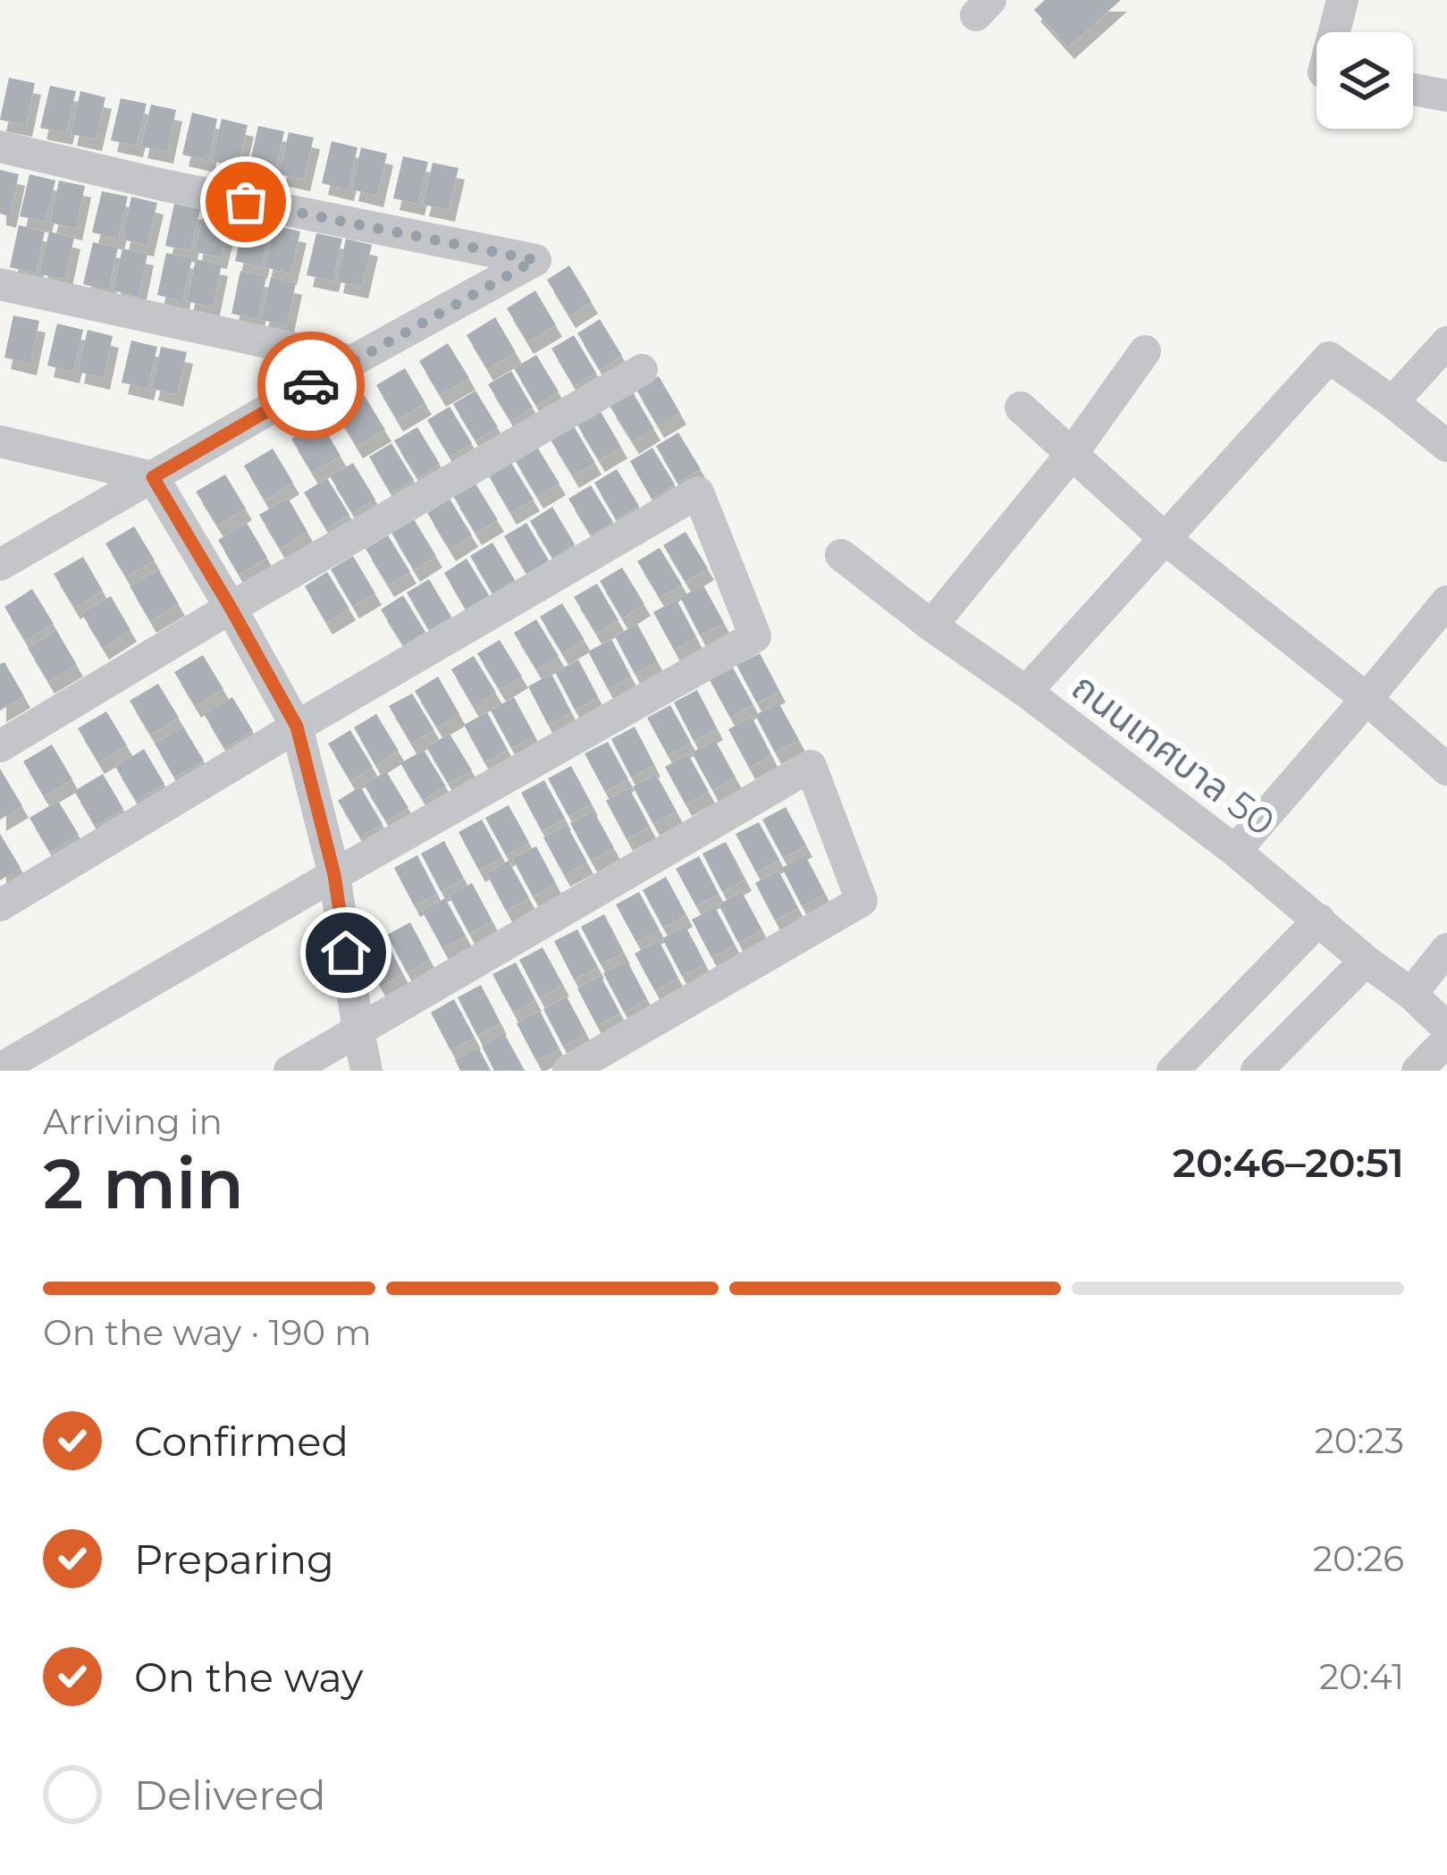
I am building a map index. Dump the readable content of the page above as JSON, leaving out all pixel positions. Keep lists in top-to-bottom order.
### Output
{
  "streets": {
    "street": ["ถนนเทศบาล 50"]
  },
  "page": {
    "heading": ["2 min", "Arriving in", "20:46–20:51"],
    "bar": "On the way · 190 m",
    "list": [
      ["Confirmed", "20:23"],
      ["Preparing", "20:26"],
      ["On the way", "20:41"],
      "Delivered"
    ]
  }
}
